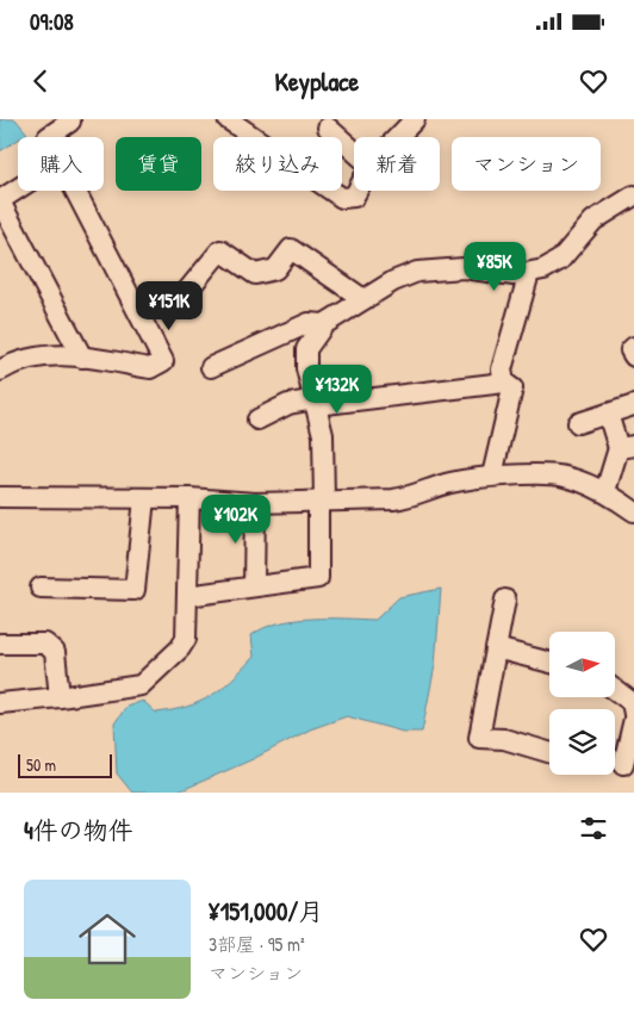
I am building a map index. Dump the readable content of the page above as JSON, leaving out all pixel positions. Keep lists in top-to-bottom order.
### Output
{
  "scale_bar": "50 m",
  "north": "right",
  "page": {
    "status": "09:08",
    "header": "Keyplace",
    "chip": [
      "購入",
      "賃貸",
      "絞り込み",
      "新着",
      "マンション"
    ],
    "price": [
      "¥85K",
      "¥151K",
      "¥132K",
      "¥102K"
    ],
    "scale": "50 m",
    "heading": "4件の物件",
    "list": [
      {
        "name": "¥151,000/月",
        "note": "3部屋 · 95 m² · マンション"
      }
    ]
  }
}
